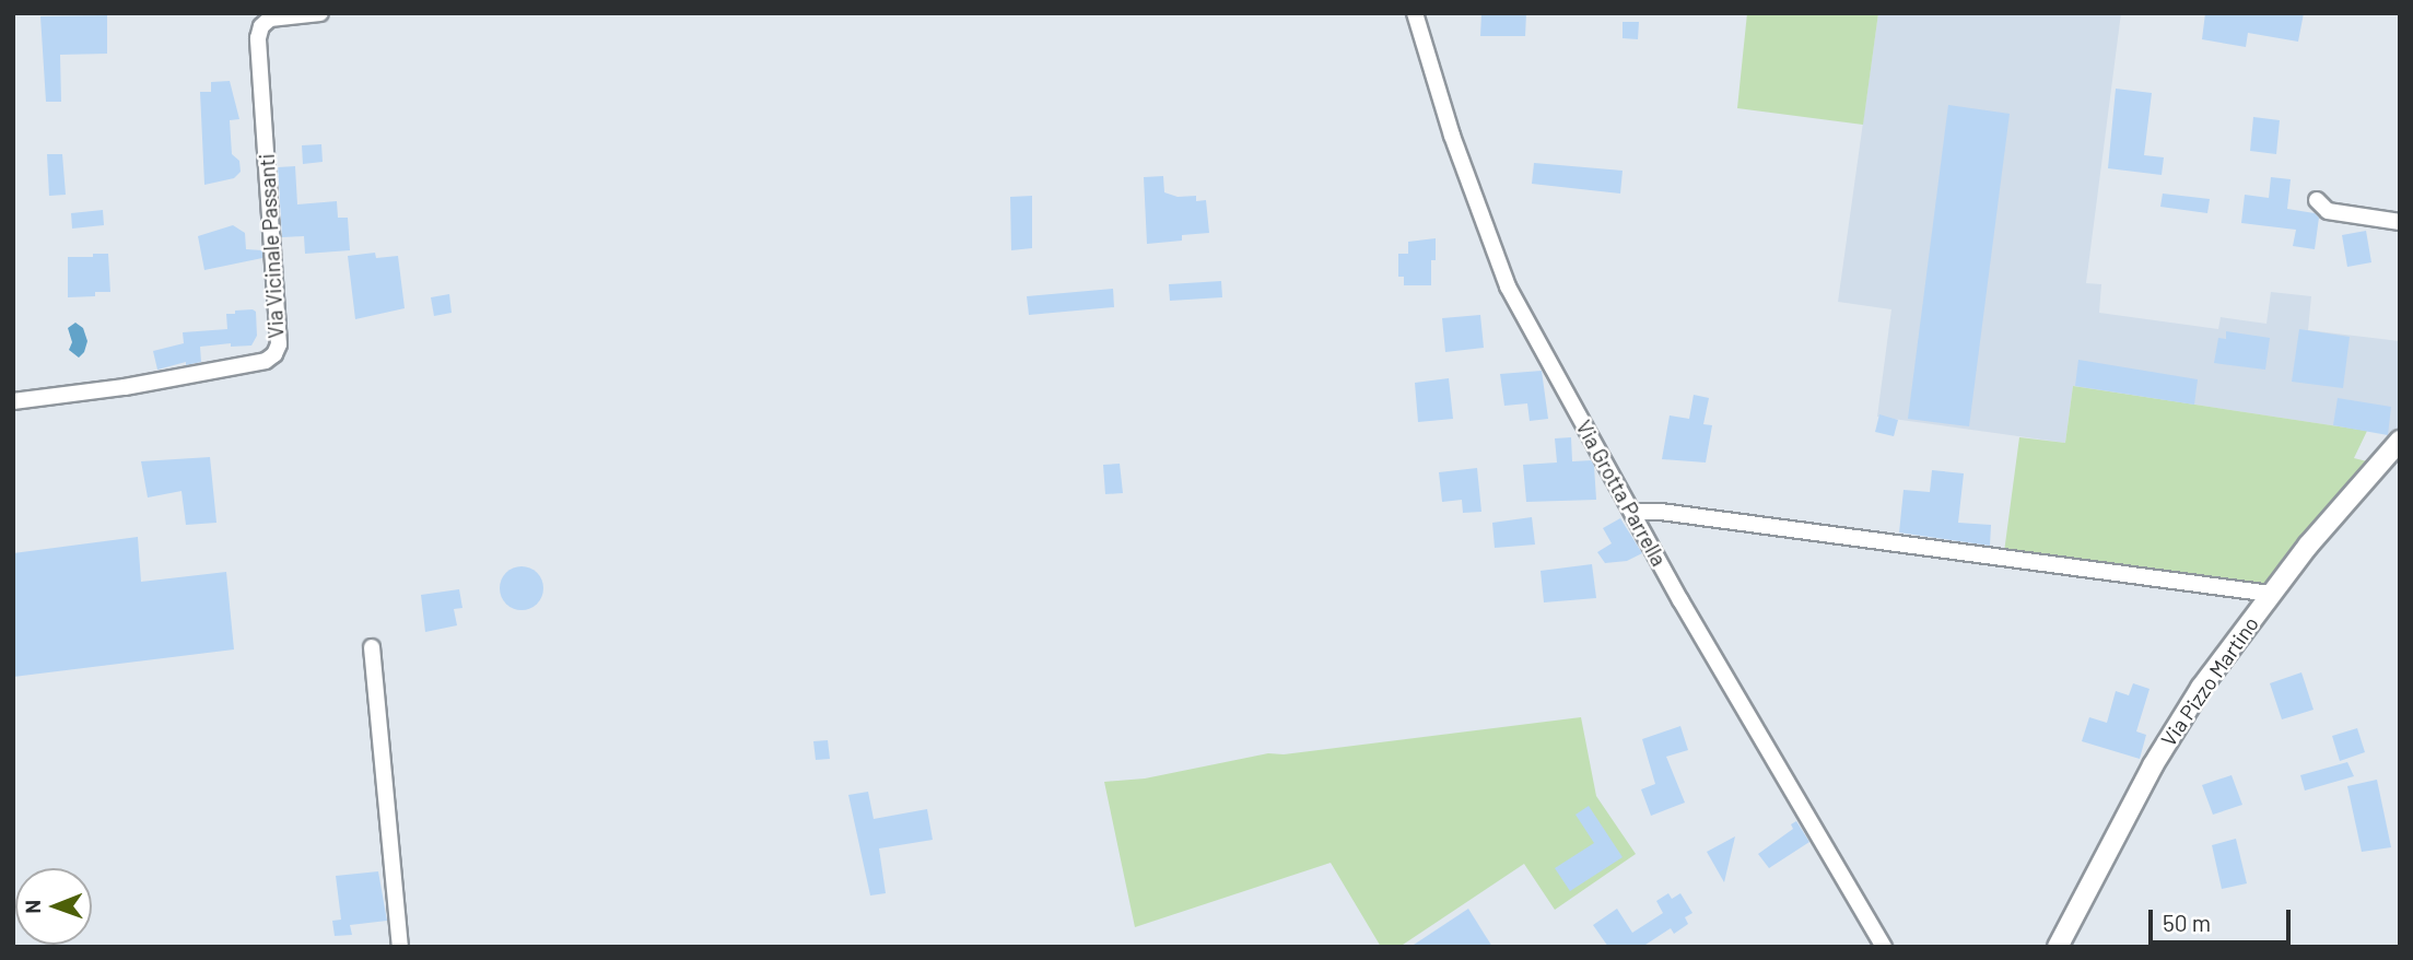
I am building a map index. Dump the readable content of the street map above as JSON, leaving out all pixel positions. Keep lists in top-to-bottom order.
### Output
{
  "streets": {
    "street": ["Via Vicinale Passanti", "Via Grotta Parrella", "Via Pizzo Martino"]
  },
  "scale_bar": "50 m",
  "north": "left"
}
